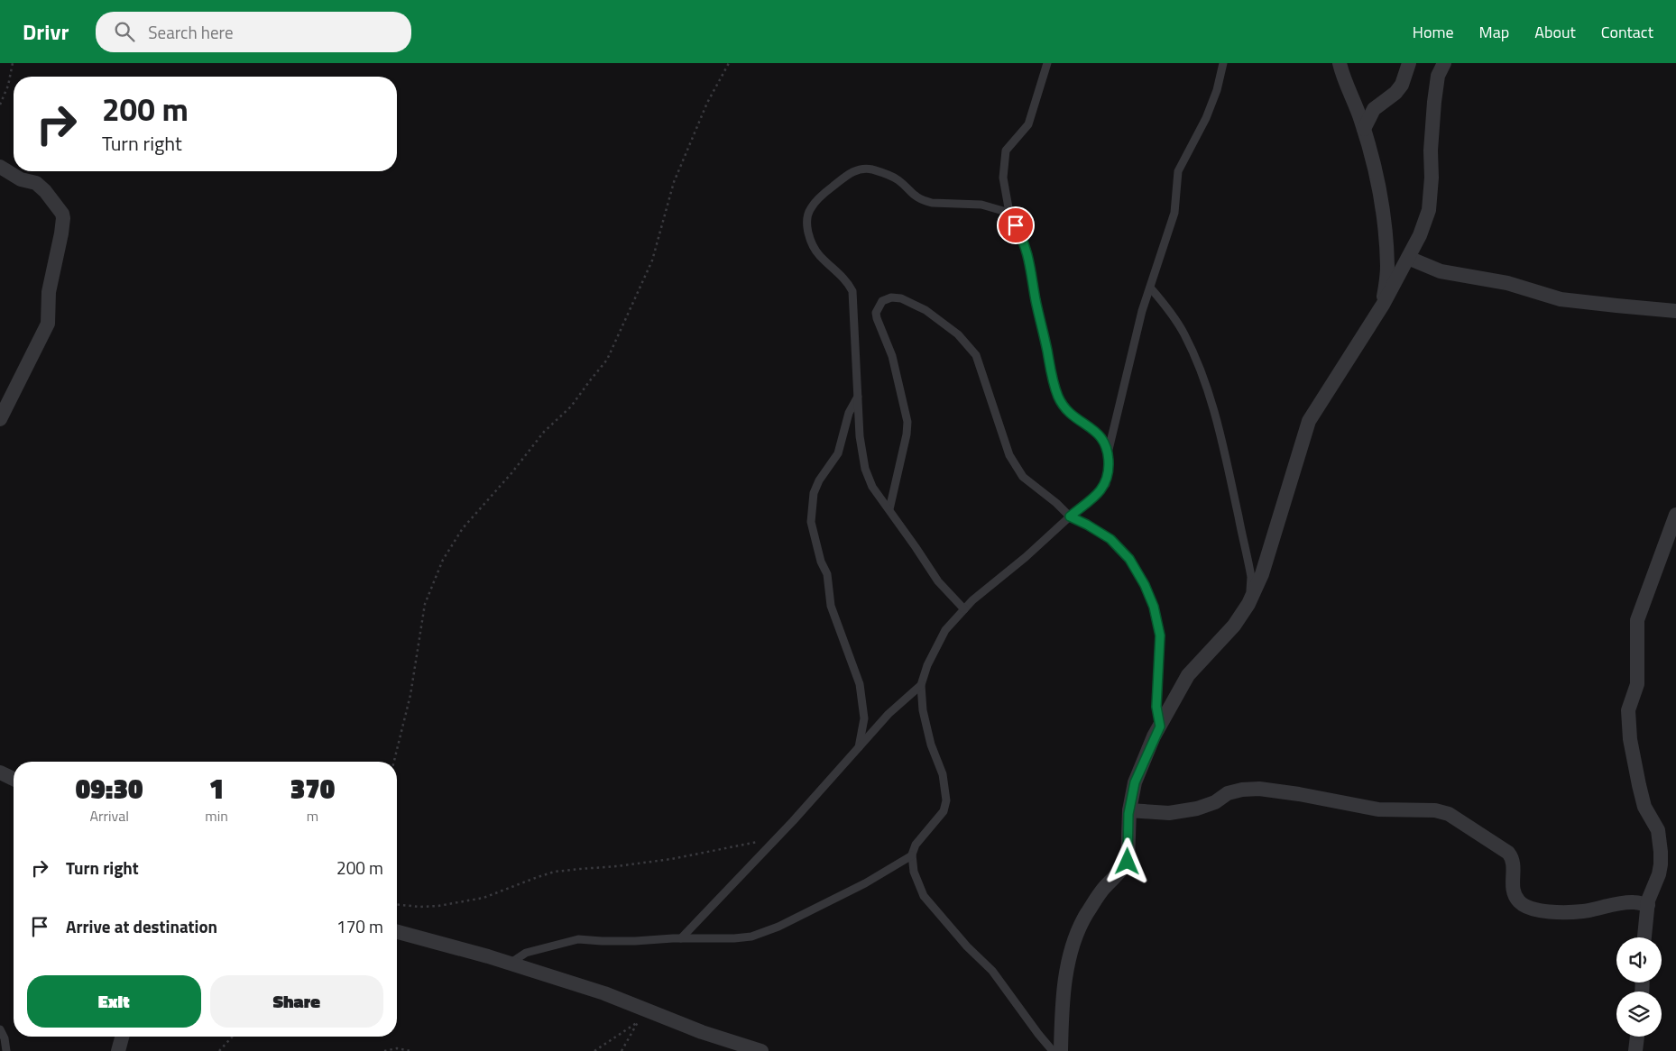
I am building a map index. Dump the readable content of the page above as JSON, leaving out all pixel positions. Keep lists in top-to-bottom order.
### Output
{
  "page": {
    "header": "Drivr",
    "search": "Search here",
    "nav": [
      "Home",
      "Map",
      "About",
      "Contact"
    ],
    "turn": ["200 m", "Turn right"],
    "eta": [
      "09:30",
      "Arrival",
      "1",
      "min",
      "370",
      "m"
    ],
    "list": [
      {
        "name": "Turn right",
        "value": "200 m"
      },
      {
        "name": "Arrive at destination",
        "value": "170 m"
      }
    ],
    "buttons": ["Exit", "Share"]
  }
}
